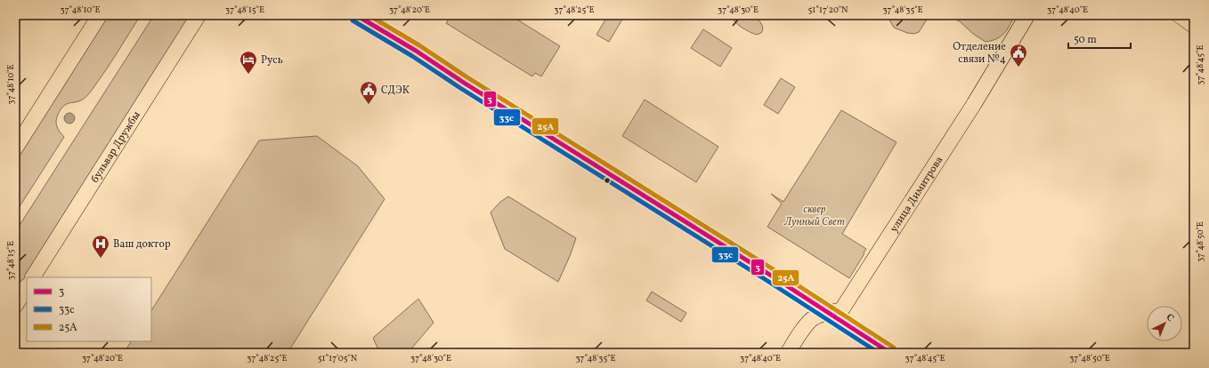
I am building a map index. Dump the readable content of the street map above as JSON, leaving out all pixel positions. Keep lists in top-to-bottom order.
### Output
{
  "streets": {
    "main road": ["бульвар Дружбы", "улица Димитрова"]
  },
  "parks": ["сквер Лунный Свет"],
  "places": {
    "public building": ["Отделение связи №4", "СДЭК"],
    "hotel": ["Русь"],
    "hospital": ["Ваш доктор"]
  },
  "lines": ["transit line 3", "transit line 25А", "transit line 33с"],
  "legend": ["3", "33с", "25А"],
  "scale_bar": "50 m",
  "north": "top right",
  "coordinates": [
    "37°48'10\"E",
    "37°48'15\"E",
    "37°48'20\"E",
    "37°48'25\"E",
    "37°48'30\"E",
    "51°17'20\"N",
    "37°48'35\"E",
    "37°48'40\"E",
    "37°48'45\"E",
    "37°48'50\"E",
    "51°17'05\"N"
  ]
}
